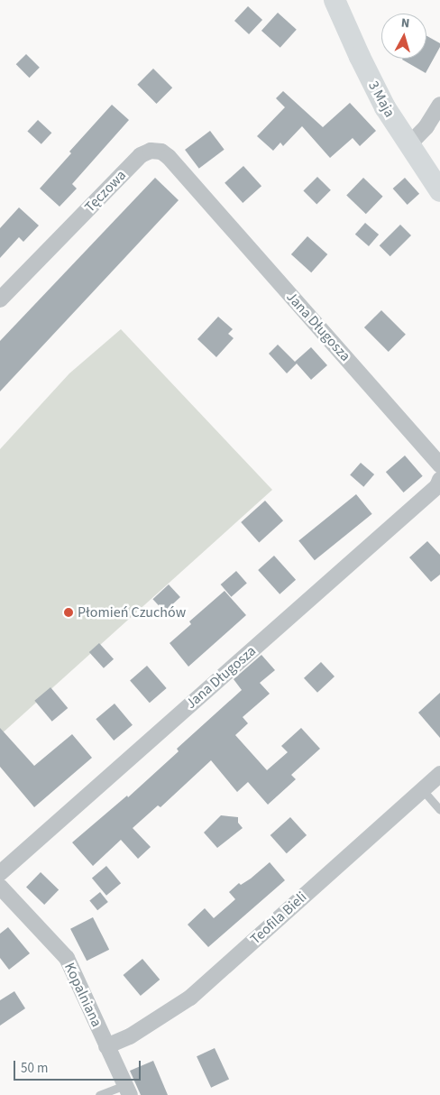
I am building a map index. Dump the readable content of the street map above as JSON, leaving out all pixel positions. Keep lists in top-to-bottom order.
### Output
{
  "streets": {
    "main road": ["3 Maja"],
    "street": [
      "Tęczowa",
      "Jana Długosza",
      "Teofila Bieli",
      "Kopalniana"
    ]
  },
  "crossings": [
    ["Tęczowa", "Jana Długosza"],
    ["Teofila Bieli", "Kopalniana"]
  ],
  "places": ["Płomień Czuchów"],
  "scale_bar": "50 m",
  "north": "top"
}
